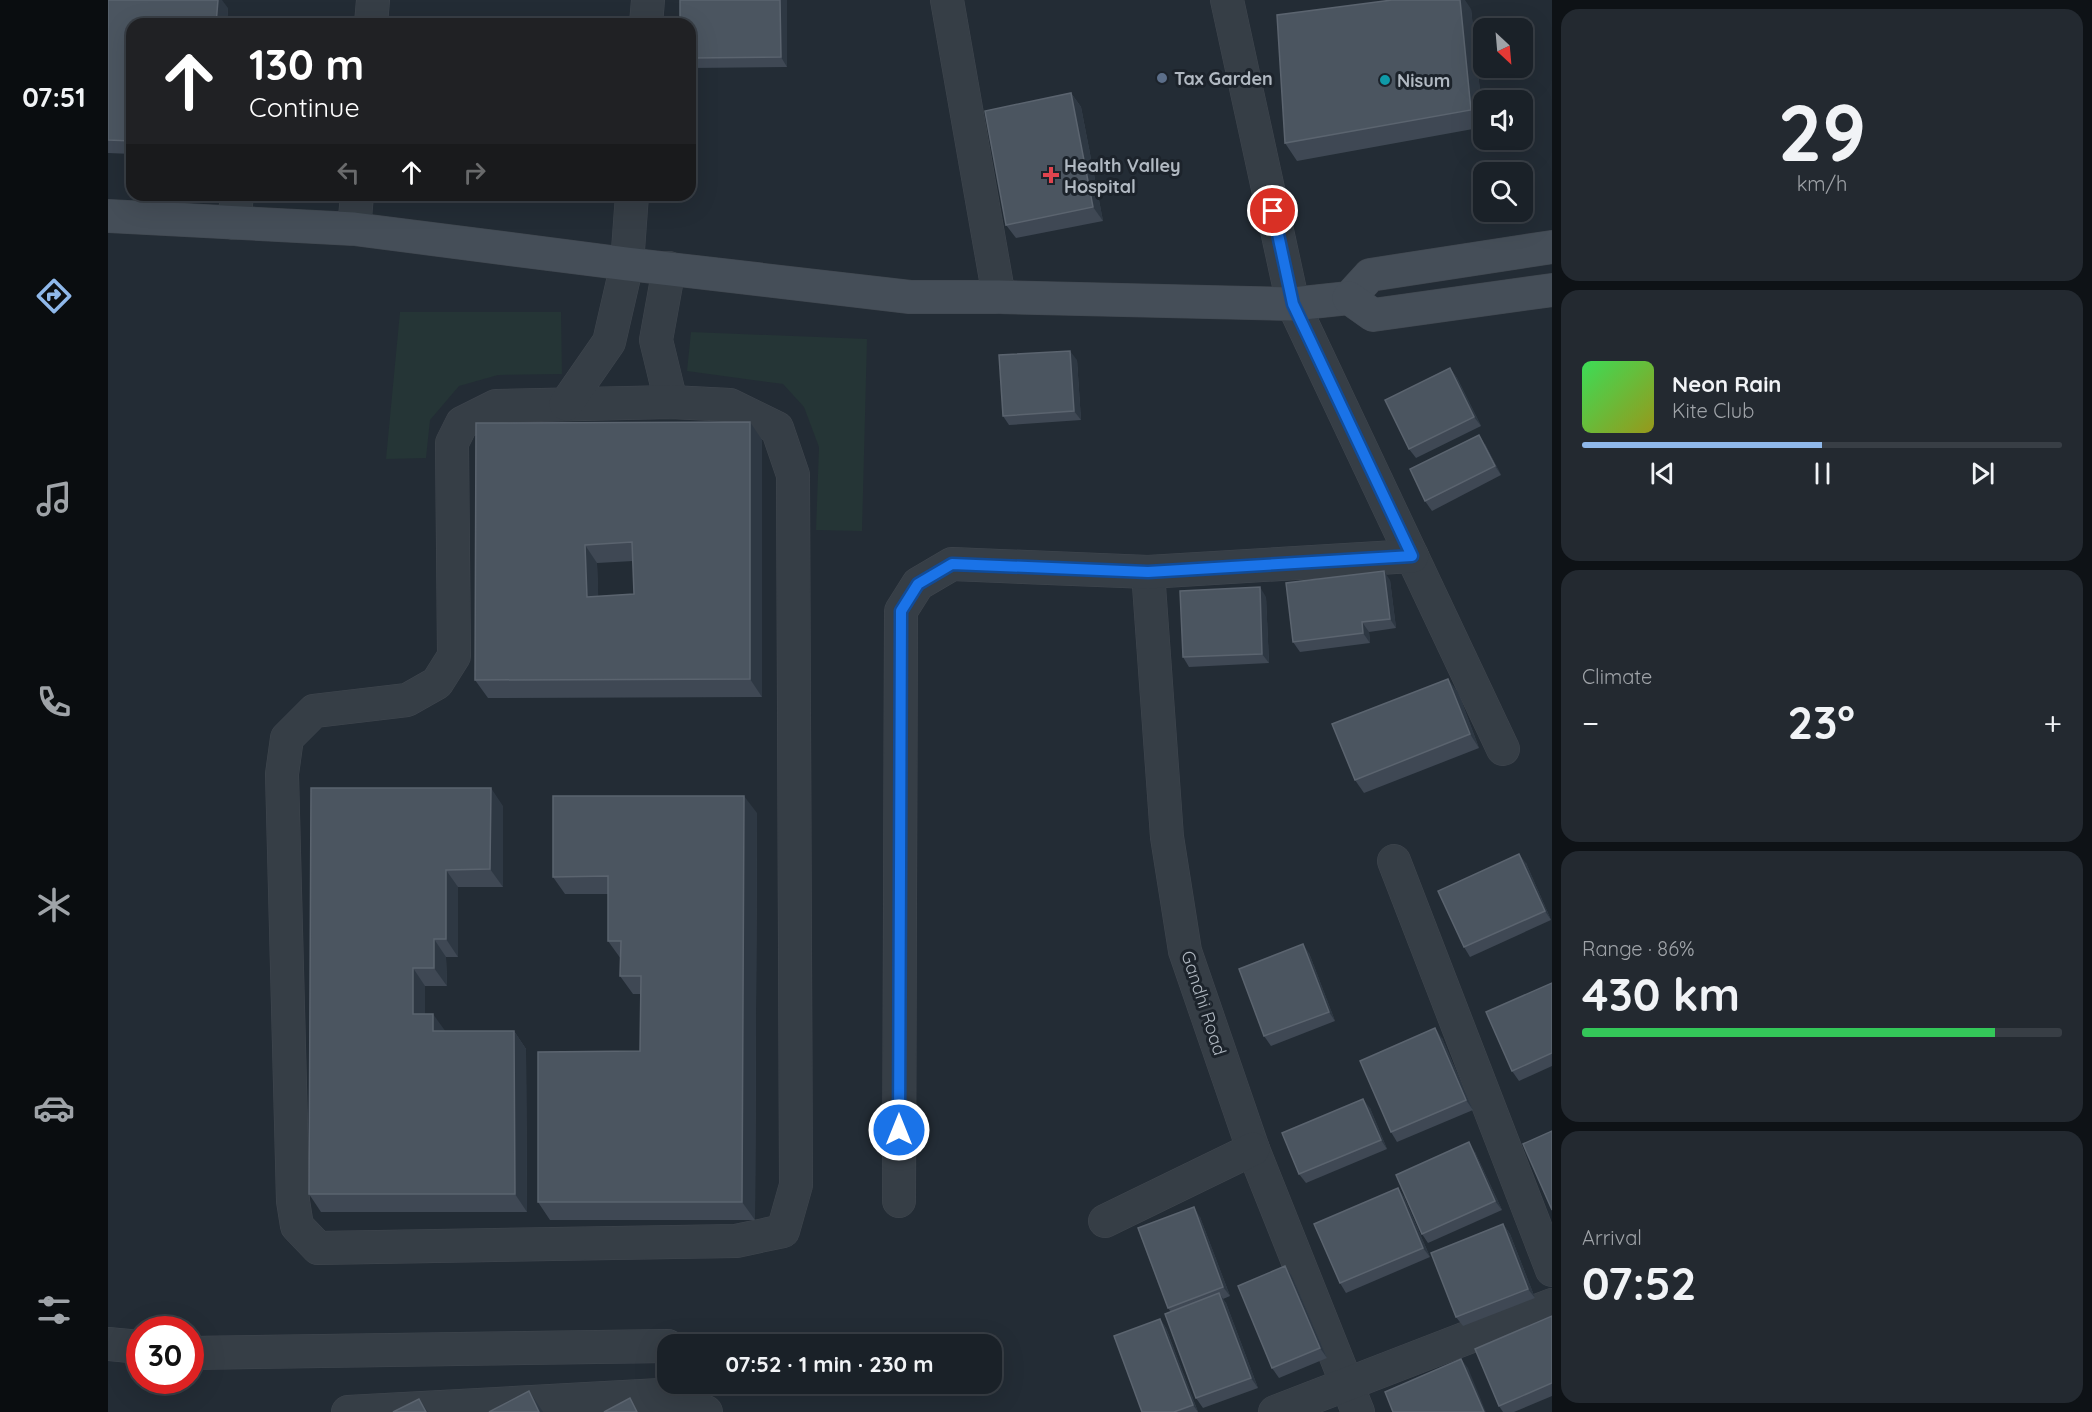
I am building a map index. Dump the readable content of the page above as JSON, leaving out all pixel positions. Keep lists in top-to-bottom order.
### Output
{
  "streets": {
    "street": ["Gandhi Road"]
  },
  "places": {
    "other": ["Tax Garden", "Nisum"],
    "health": ["Health Valley Hospital"]
  },
  "north": "bottom right",
  "page": {
    "tabs": "07:51",
    "tile": [
      ["29", "km/h"],
      "Climate",
      ["Range · 86%", "430 km"],
      ["Arrival", "07:52"]
    ],
    "turn": ["130 m", "Continue"],
    "song": ["Neon Rain", "Kite Club"],
    "heat": ["−", "23°", "+"],
    "limit": "30",
    "trip": "07:52 · 1 min · 230 m"
  }
}
